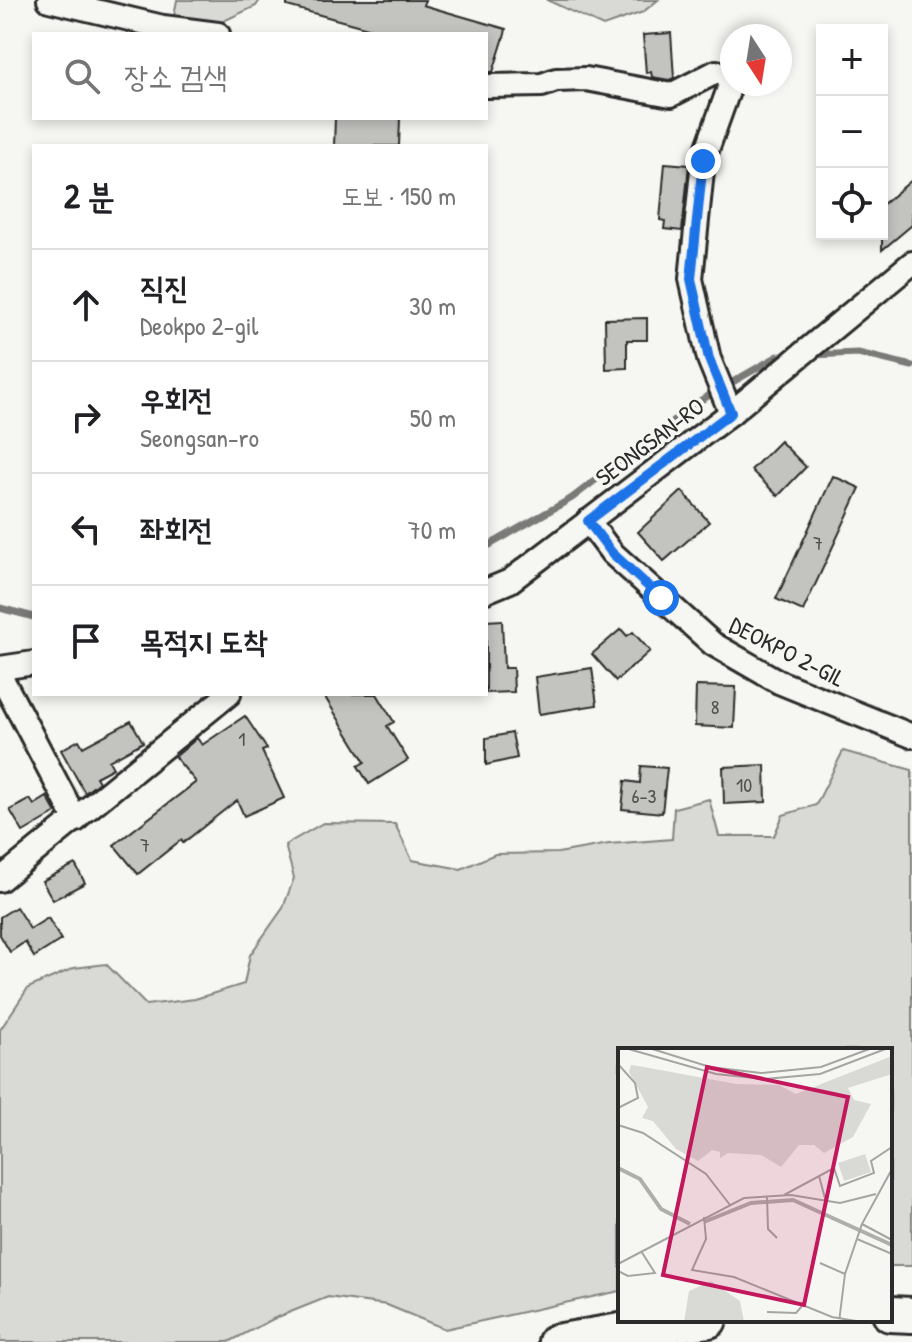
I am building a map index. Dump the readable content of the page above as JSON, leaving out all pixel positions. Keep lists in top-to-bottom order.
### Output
{
  "streets": {
    "street": ["SEONGSAN-RO", "DEOKPO 2-GIL"]
  },
  "crossings": [
    ["SEONGSAN-RO", "DEOKPO 2-GIL"]
  ],
  "house_numbers": [
    "7",
    "8",
    "1",
    "10",
    "6-3",
    "7"
  ],
  "north": "bottom",
  "page": {
    "map_buttons": ["+", "−"],
    "search": "장소 검색",
    "heading": ["2 분", "도보 · 150 m"],
    "list": [
      ["직진", "Deokpo 2-gil", "30 m"],
      ["우회전", "Seongsan-ro", "50 m"],
      ["좌회전", "70 m"],
      "목적지 도착"
    ]
  }
}
